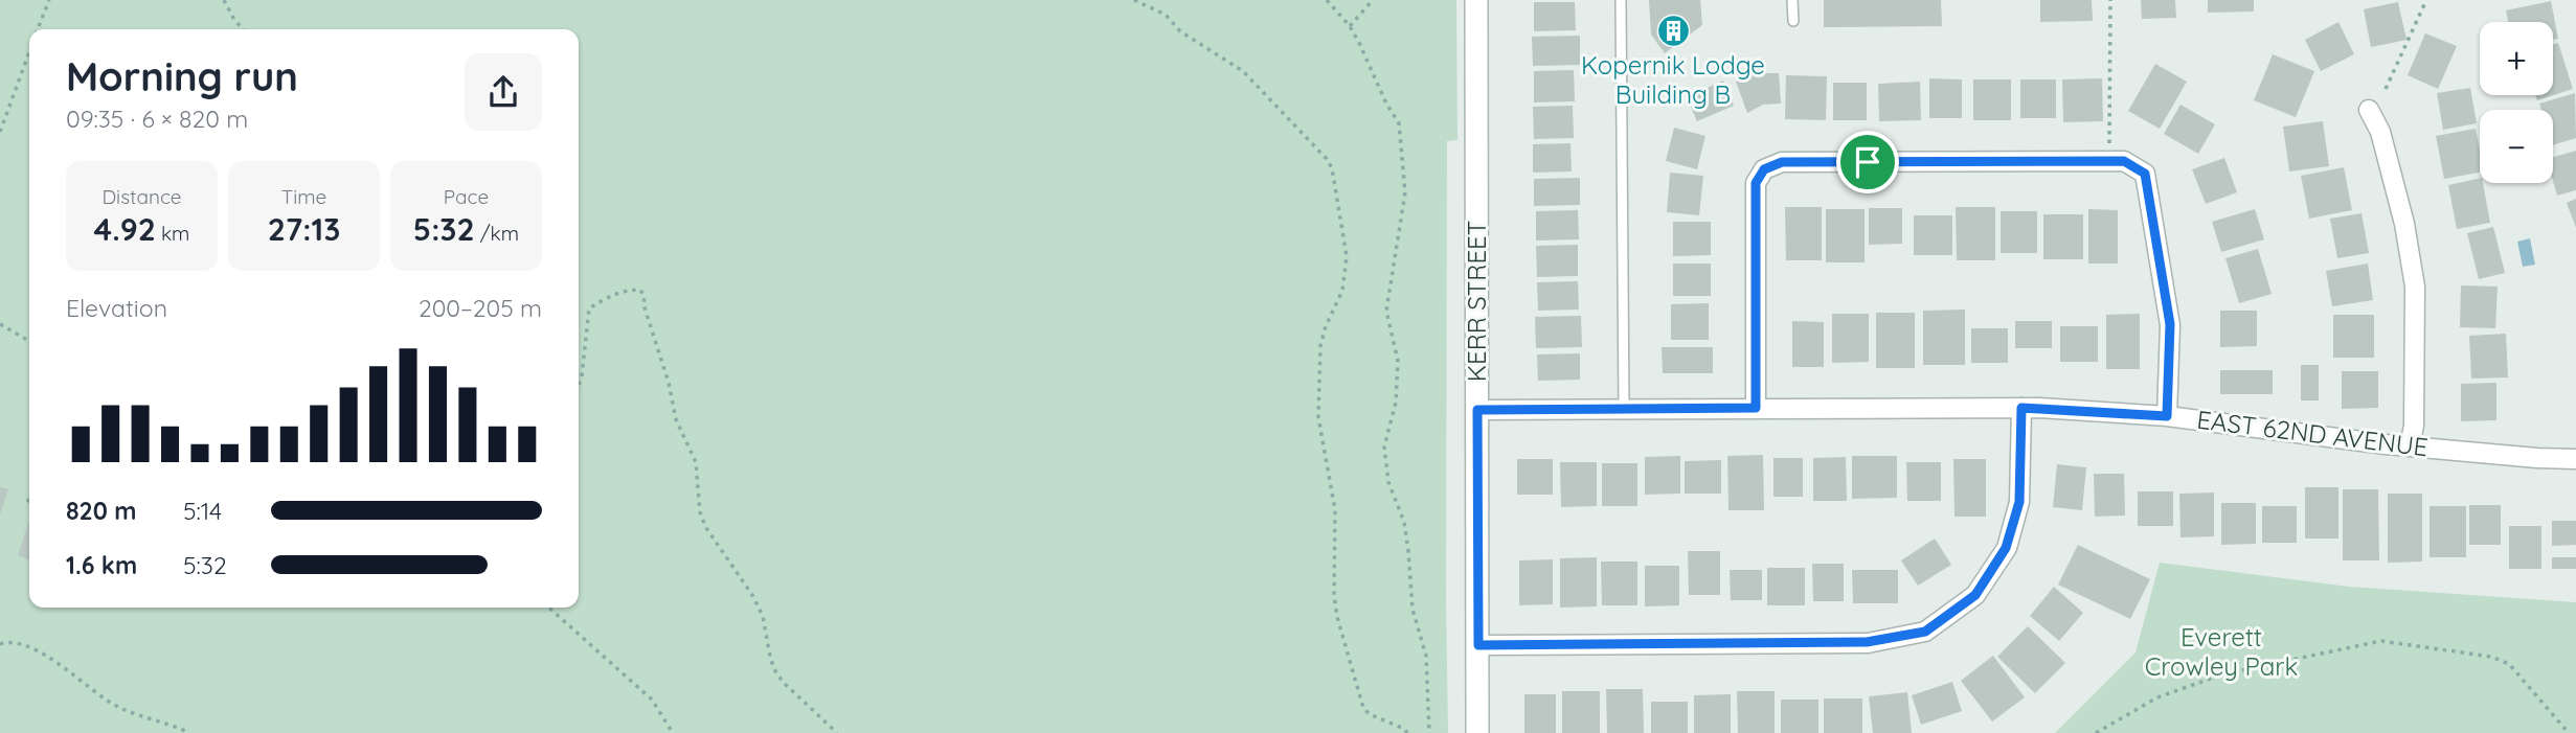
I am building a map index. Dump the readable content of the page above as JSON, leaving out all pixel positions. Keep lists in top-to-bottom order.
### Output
{
  "streets": {
    "street": ["KERR STREET", "EAST 62ND AVENUE"]
  },
  "crossings": [
    ["KERR STREET", "EAST 62ND AVENUE"]
  ],
  "parks": ["Everett Crowley Park"],
  "places": {
    "building": ["Kopernik Lodge Building B"]
  },
  "page": {
    "map_buttons": ["+", "−"],
    "heading": ["Morning run", "09:35 · 6 × 820 m"],
    "stats": [
      ["Distance", "4.92 km"],
      ["Time", "27:13"],
      ["Pace", "5:32 /km"]
    ],
    "chart": ["Elevation", "200–205 m"],
    "list": [
      {
        "name": "820 m",
        "note": "5:14"
      },
      {
        "name": "1.6 km",
        "note": "5:32"
      }
    ]
  }
}
